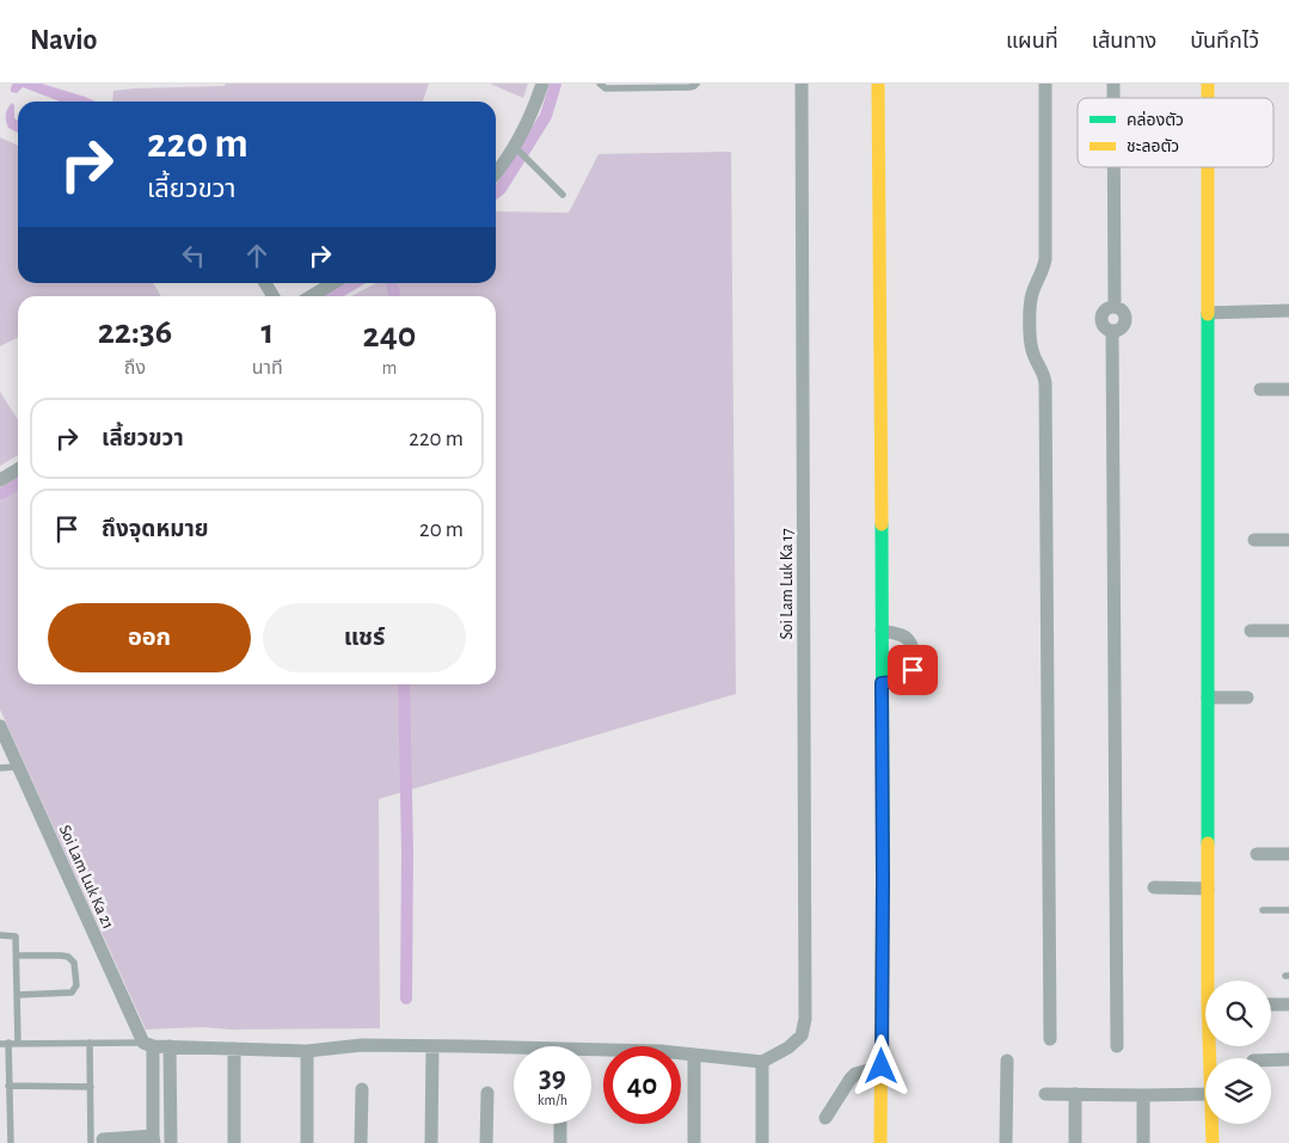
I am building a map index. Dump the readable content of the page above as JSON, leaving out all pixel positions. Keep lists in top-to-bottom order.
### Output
{
  "streets": {
    "street": ["Soi Lam Luk Ka 17", "Soi Lam Luk Ka 21"]
  },
  "legend": ["คล่องตัว", "ชะลอตัว"],
  "page": {
    "header": "Navio",
    "nav": ["แผนที่", "เส้นทาง", "บันทึกไว้"],
    "turn": ["220 m", "เลี้ยวขวา"],
    "eta": [
      "22:36",
      "ถึง",
      "1",
      "นาที",
      "240",
      "m"
    ],
    "list": [
      {
        "name": "เลี้ยวขวา",
        "value": "220 m"
      },
      {
        "name": "ถึงจุดหมาย",
        "value": "20 m"
      }
    ],
    "buttons": ["ออก", "แชร์"],
    "speed": "39 km/h",
    "limit": "40"
  }
}
